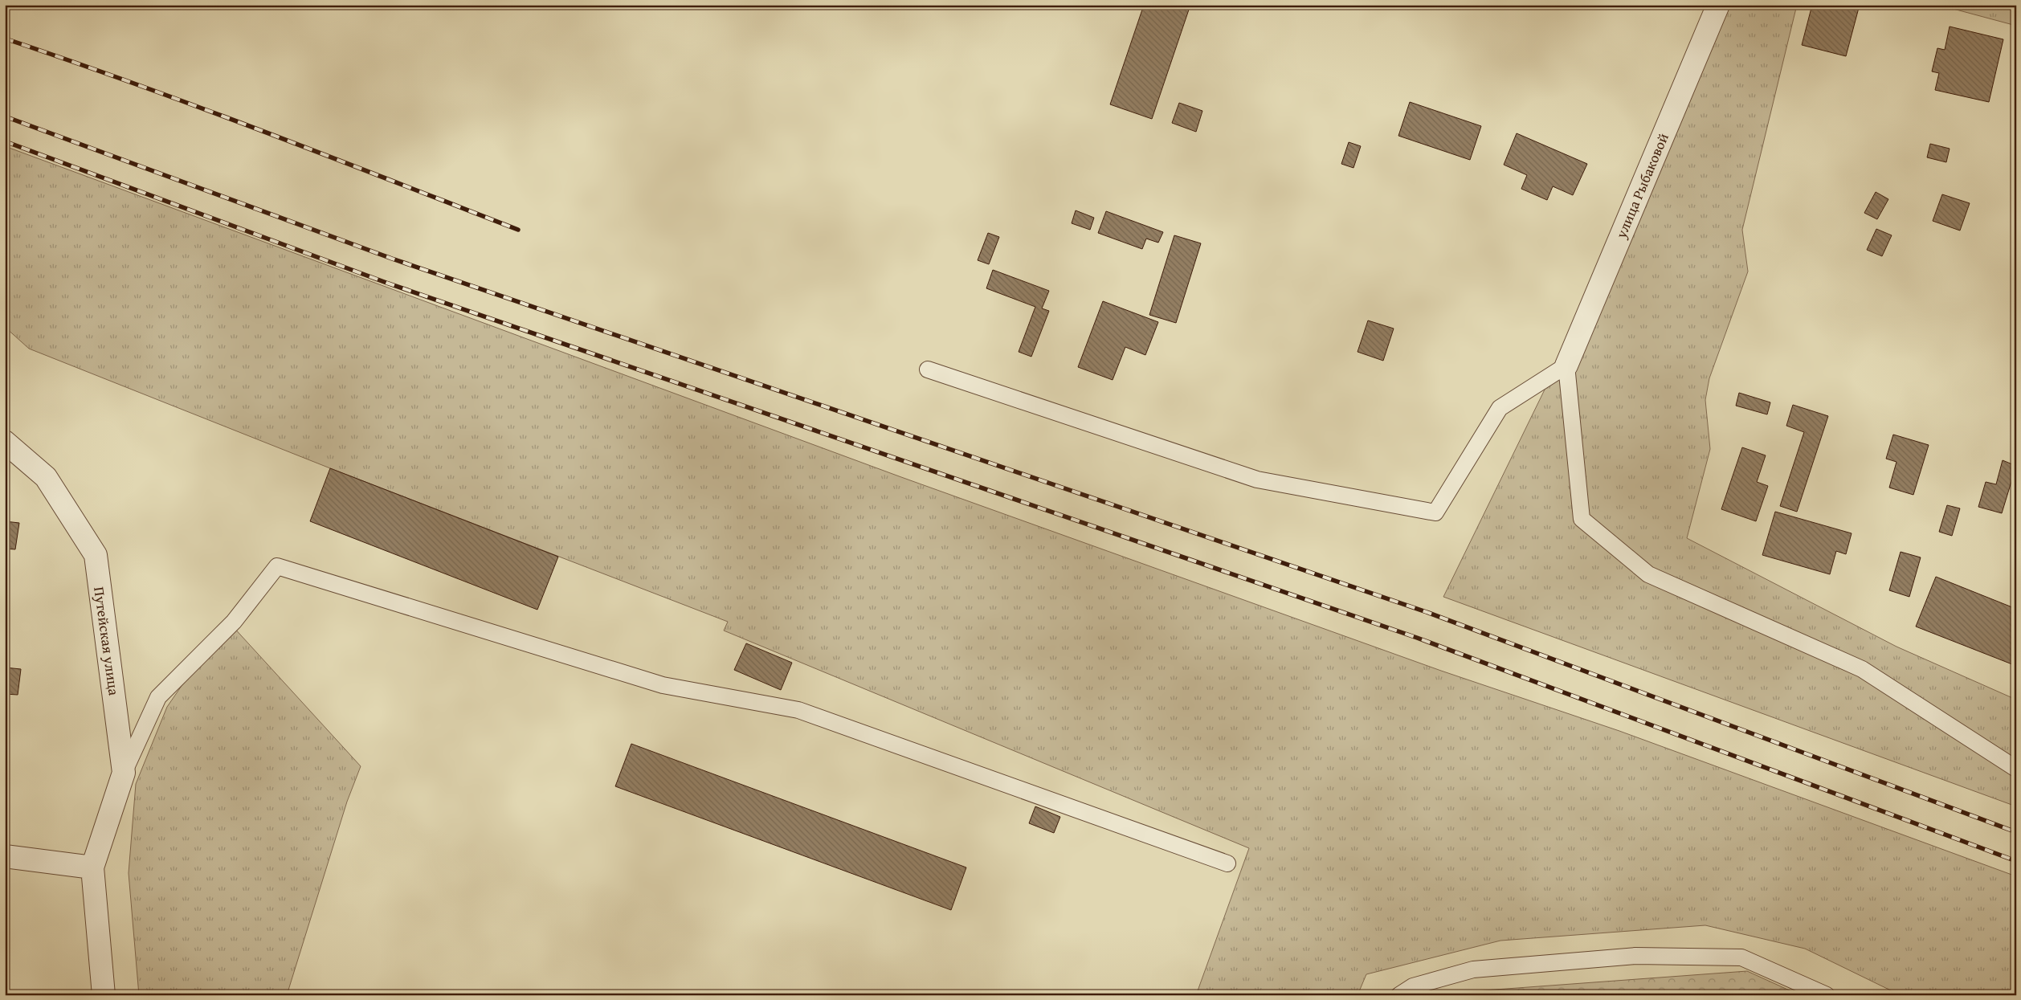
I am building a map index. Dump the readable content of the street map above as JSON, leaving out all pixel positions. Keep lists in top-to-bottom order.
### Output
{
  "streets": {
    "street": ["улица Рыбаковой", "Путейская улица"]
  }
}
